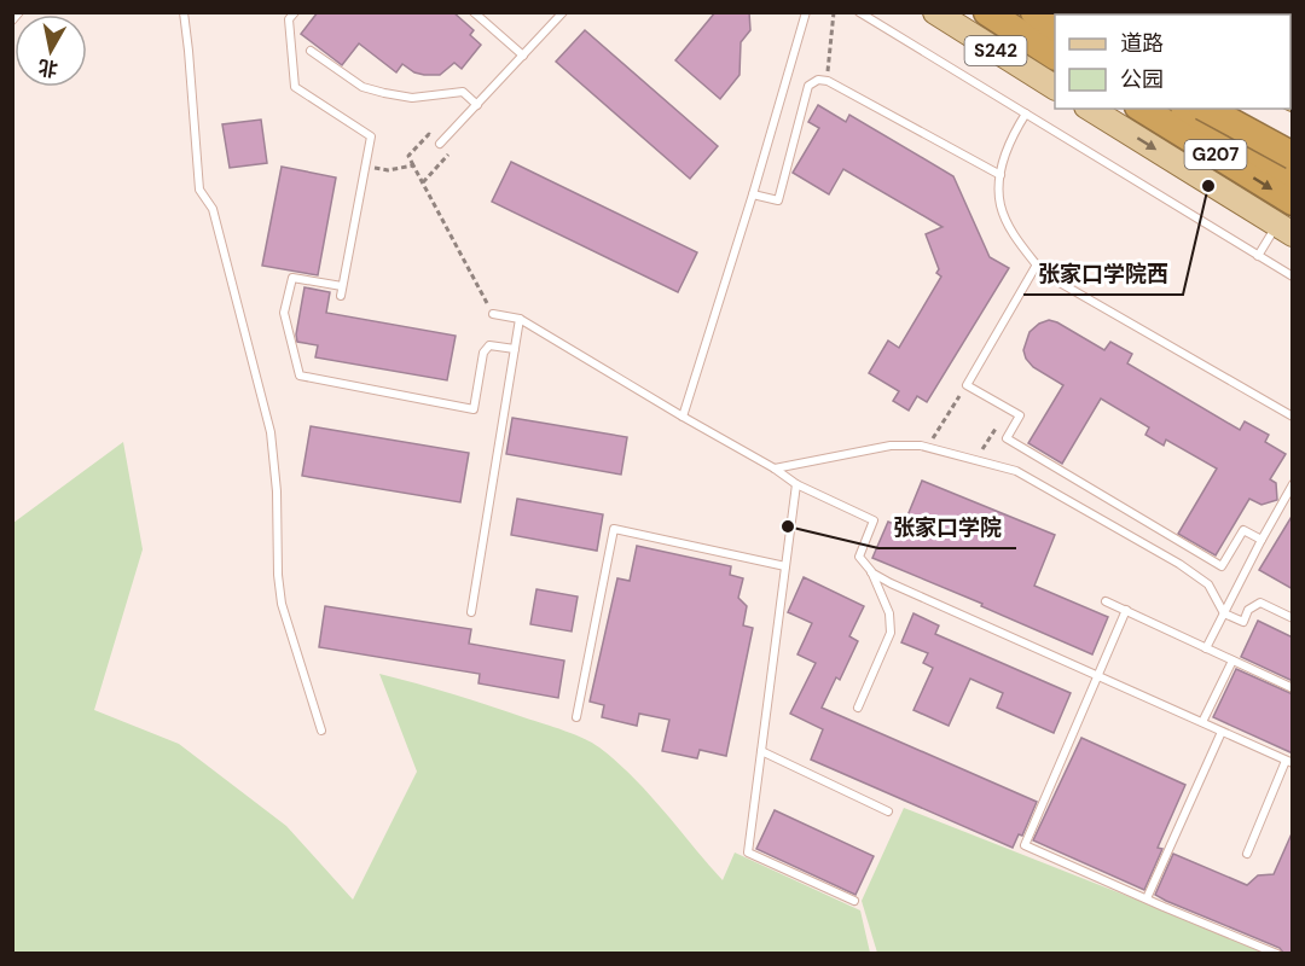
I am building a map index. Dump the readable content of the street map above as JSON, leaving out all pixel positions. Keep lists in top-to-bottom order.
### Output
{
  "streets": {
    "highway": ["G207"],
    "main road": ["S242"]
  },
  "places": ["张家口学院西", "张家口学院"],
  "legend": ["道路", "公园"],
  "north": "bottom"
}
